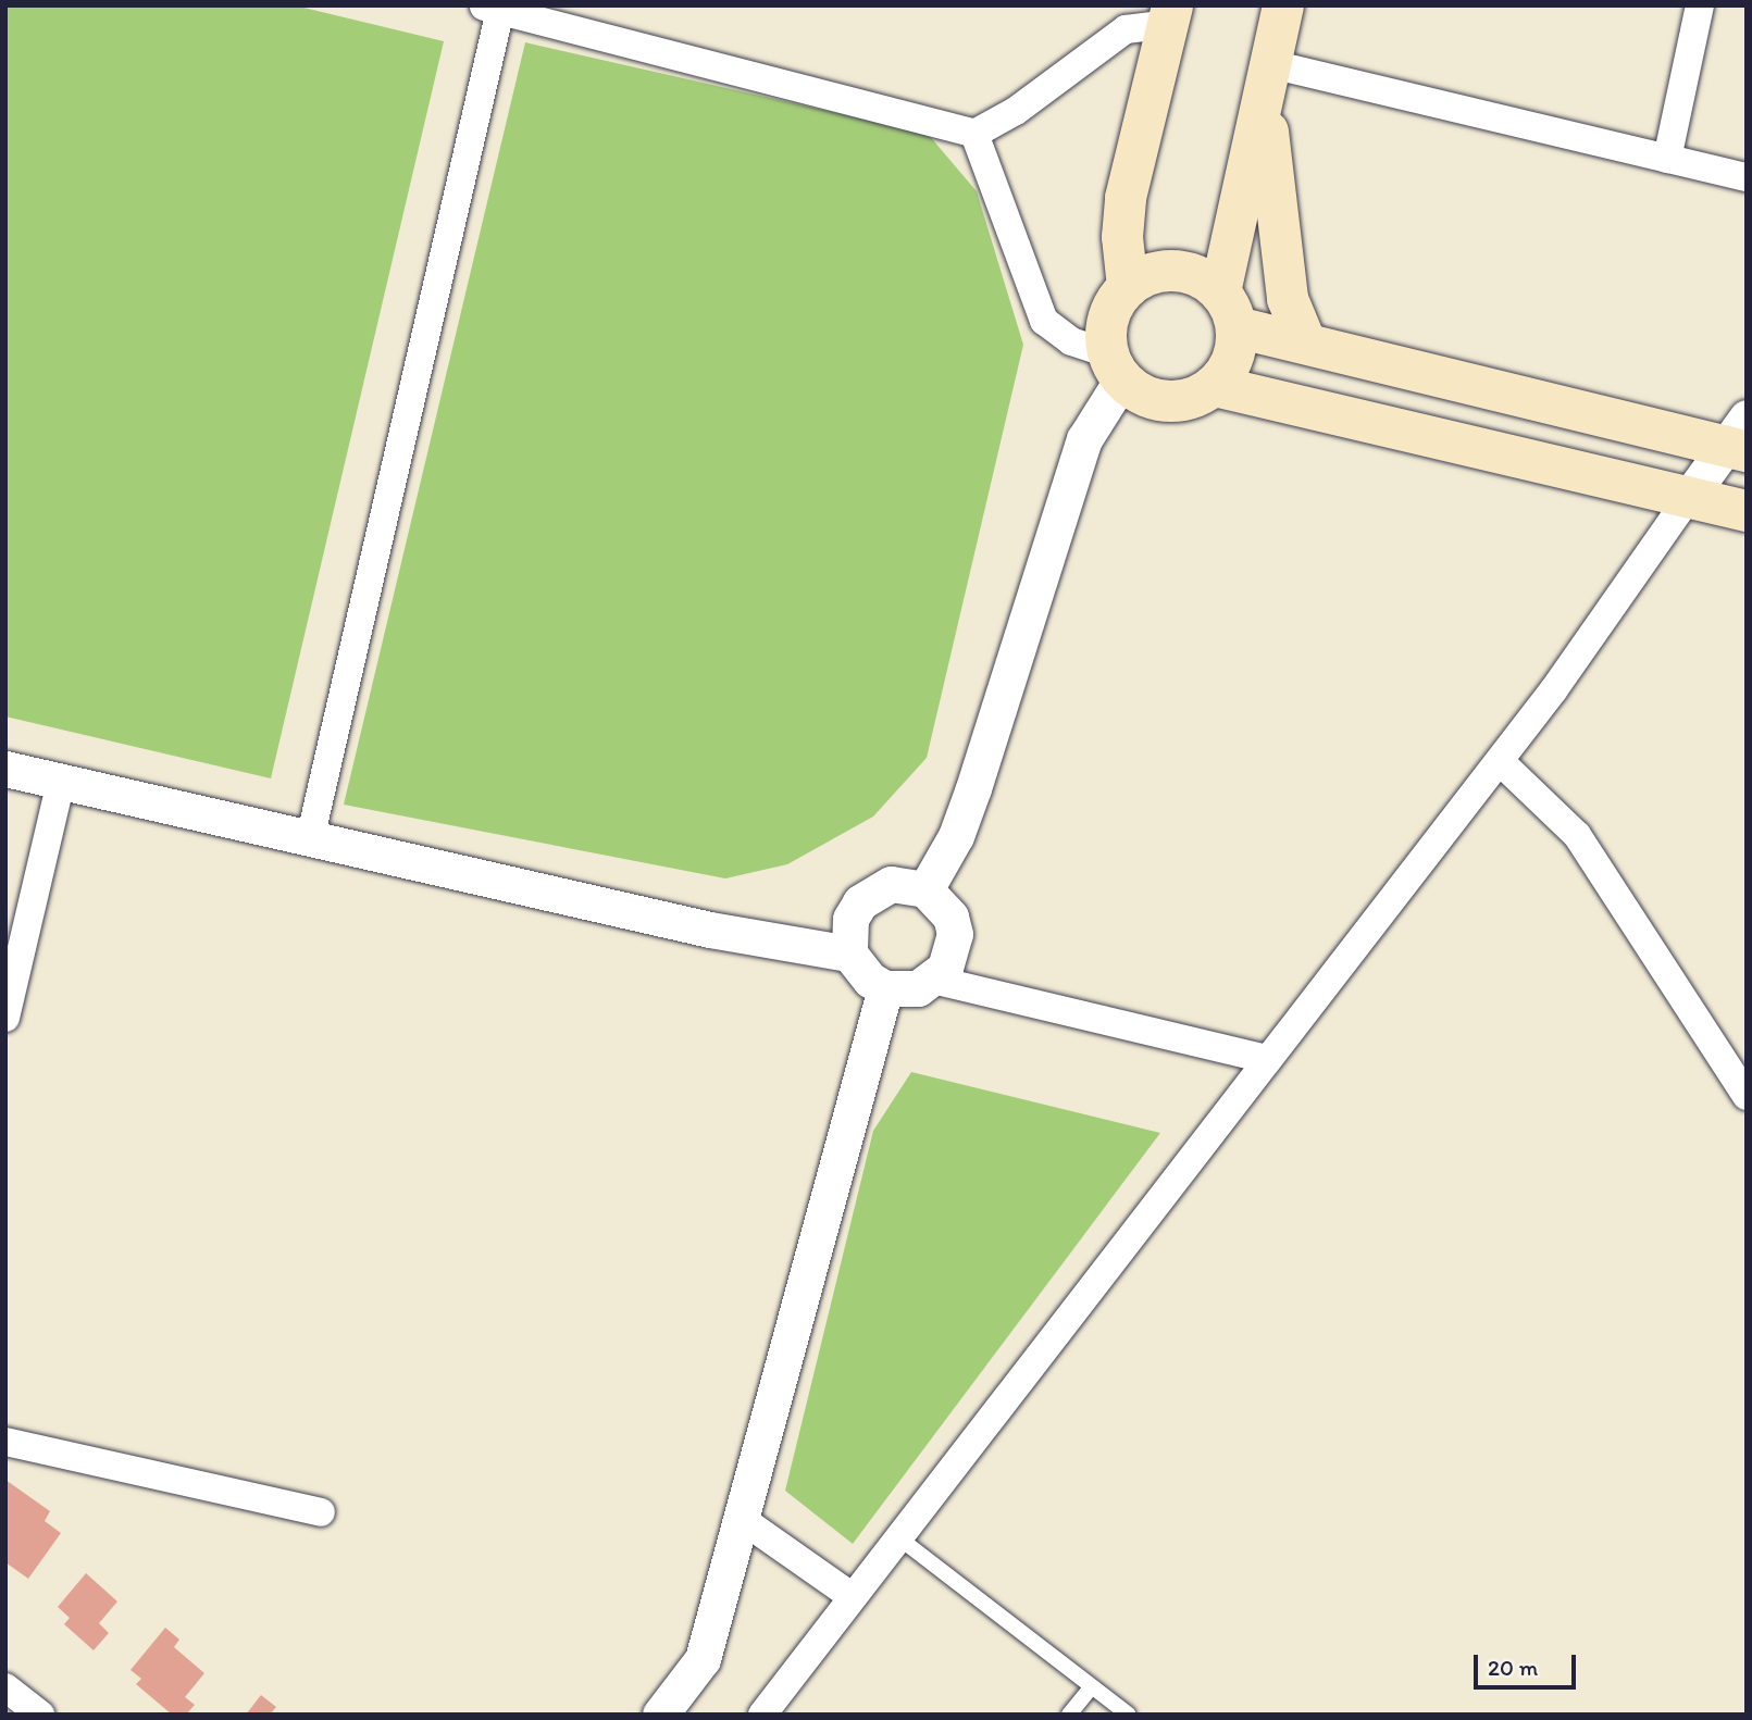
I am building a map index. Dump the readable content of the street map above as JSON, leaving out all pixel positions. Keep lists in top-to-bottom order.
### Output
{
  "scale_bar": "20 m"
}
